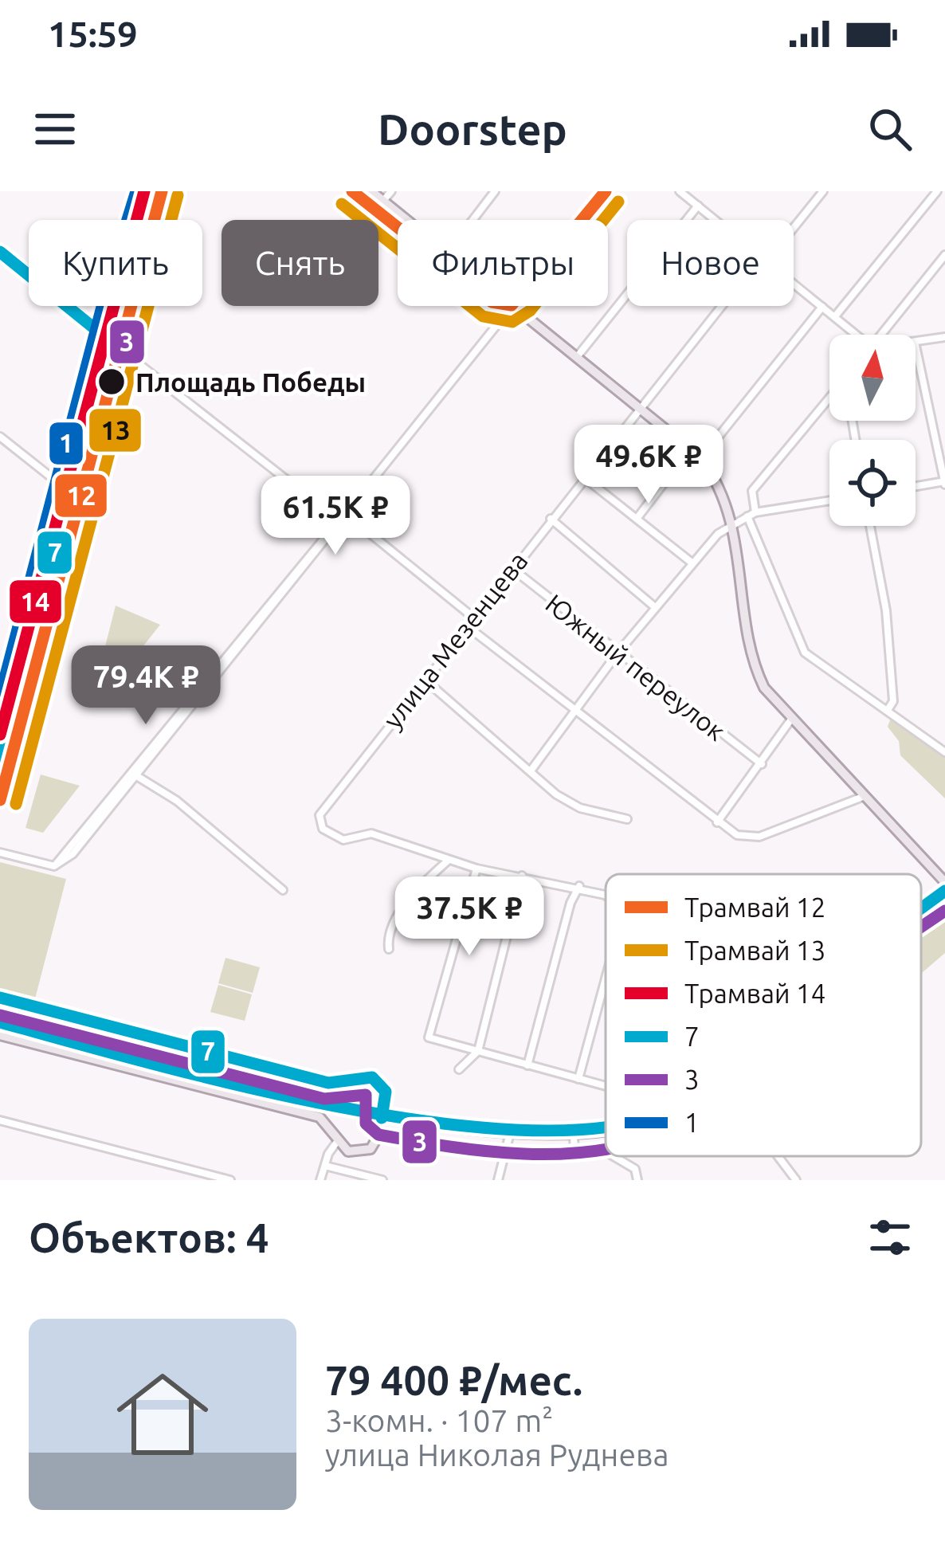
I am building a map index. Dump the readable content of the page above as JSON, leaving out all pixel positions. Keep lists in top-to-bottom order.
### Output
{
  "streets": {
    "street": ["улица Мезенцева", "Южный переулок"]
  },
  "crossings": [
    ["улица Мезенцева", "Южный переулок"]
  ],
  "places": ["Площадь Победы"],
  "lines": [
    "tram line 12",
    "tram line 14",
    "transit line 1",
    "tram line 13",
    "transit line 3",
    "transit line 7"
  ],
  "legend": [
    "Трамвай 12",
    "Трамвай 13",
    "Трамвай 14",
    "7",
    "3",
    "1"
  ],
  "north": "top",
  "page": {
    "status": "15:59",
    "header": "Doorstep",
    "chip": [
      "Купить",
      "Снять",
      "Фильтры",
      "Новое"
    ],
    "price": [
      "49.6K ₽",
      "61.5K ₽",
      "79.4K ₽",
      "37.5K ₽"
    ],
    "heading": "Объектов: 4",
    "list": [
      {
        "name": "79 400 ₽/мес.",
        "note": "3-комн. · 107 m² · улица Николая Руднева"
      }
    ]
  }
}
